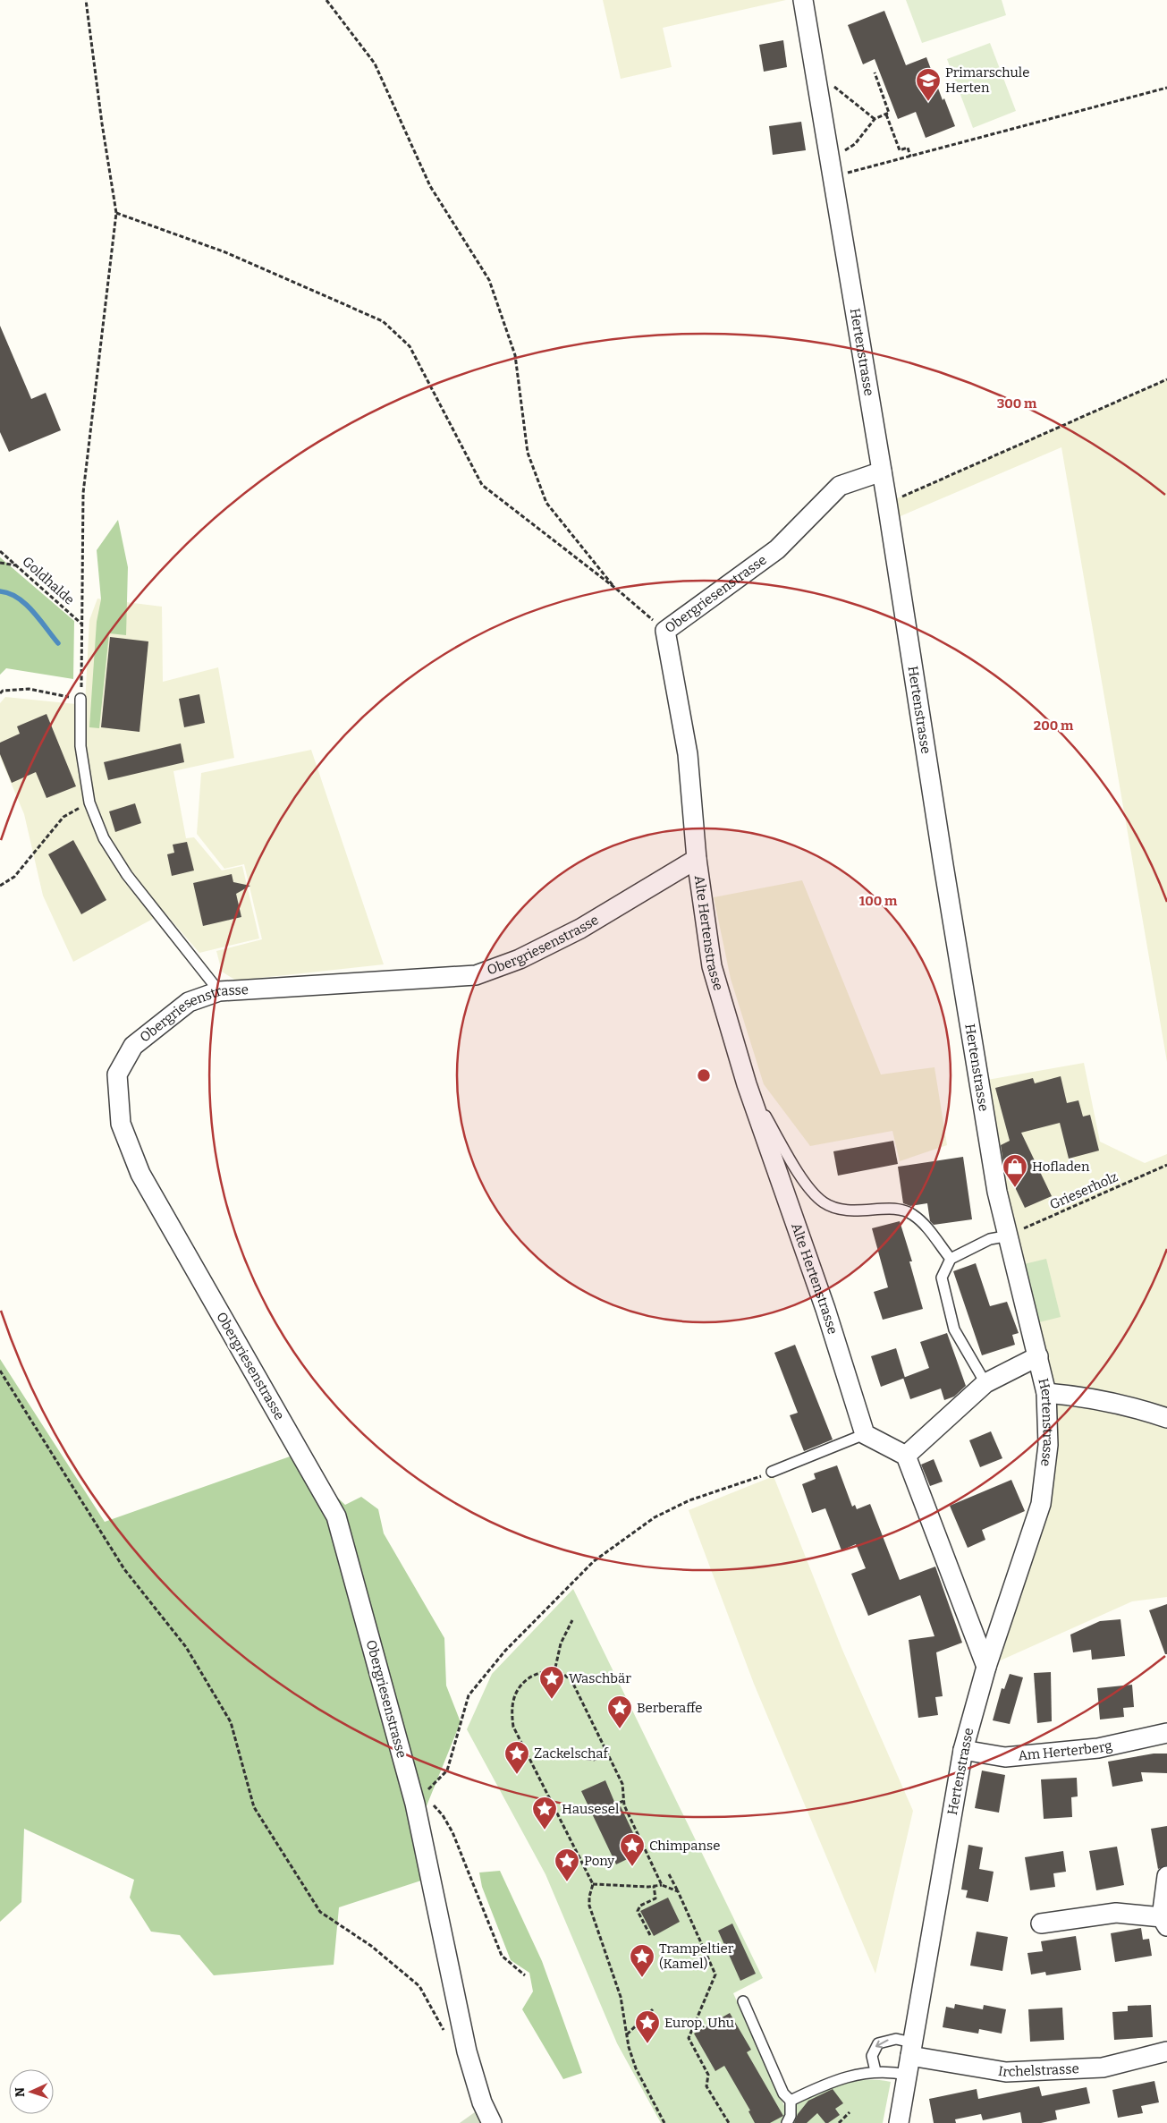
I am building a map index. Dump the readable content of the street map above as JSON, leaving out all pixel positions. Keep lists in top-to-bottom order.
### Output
{
  "streets": {
    "street": [
      "Hertenstrasse",
      "Obergriesenstrasse",
      "Alte Hertenstrasse",
      "Am Herterberg",
      "Irchelstrasse"
    ],
    "path": ["Goldhalde", "Grieserholz"]
  },
  "crossings": [
    ["Hertenstrasse", "Obergriesenstrasse"],
    ["Hertenstrasse", "Grieserholz"],
    ["Hertenstrasse", "Am Herterberg"],
    ["Hertenstrasse", "Irchelstrasse"],
    ["Obergriesenstrasse", "Alte Hertenstrasse"]
  ],
  "places": {
    "school or university": ["Primarschule Herten"],
    "shop": ["Hofladen"],
    "place": [
      "Waschbär",
      "Berberaffe",
      "Zackelschaf",
      "Hausesel",
      "Chimpanse",
      "Pony",
      "Trampeltier (Kamel)",
      "Europ. Uhu"
    ]
  },
  "north": "left",
  "rings": ["300 m", "200 m", "100 m"]
}
